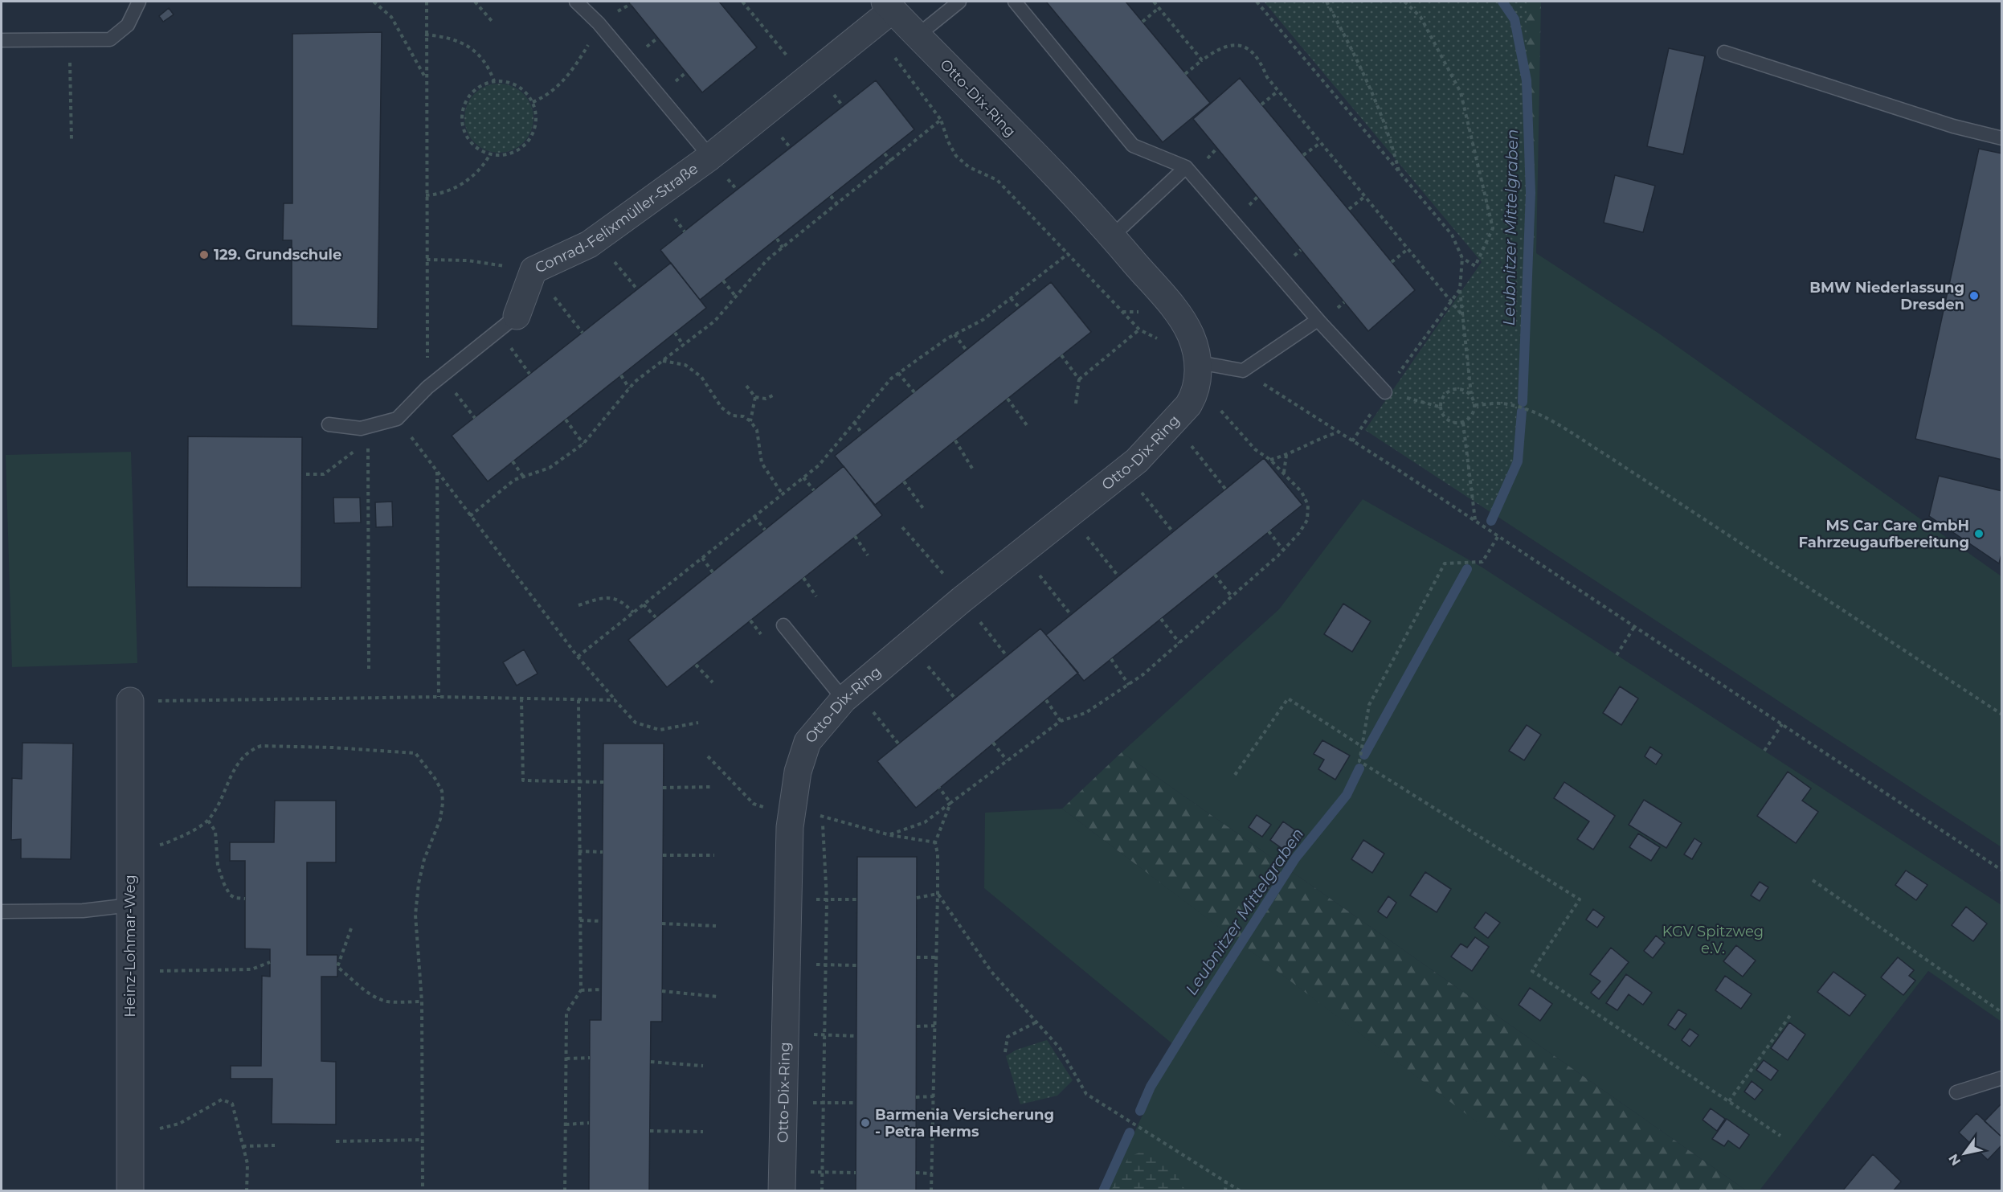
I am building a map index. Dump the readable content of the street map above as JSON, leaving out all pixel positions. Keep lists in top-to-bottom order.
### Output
{
  "streets": {
    "street": ["Otto-Dix-Ring", "Conrad-Felixmüller-Straße", "Heinz-Lohmar-Weg"]
  },
  "crossings": [
    ["Otto-Dix-Ring", "Conrad-Felixmüller-Straße"]
  ],
  "water": ["Leubnitzer Mittelgraben"],
  "parks": ["KGV Spitzweg e.V."],
  "places": [
    "129. Grundschule",
    "BMW Niederlassung Dresden",
    "MS Car Care GmbH Fahrzeugaufbereitung",
    "Barmenia Versicherung - Petra Herms"
  ],
  "north": "bottom left"
}
